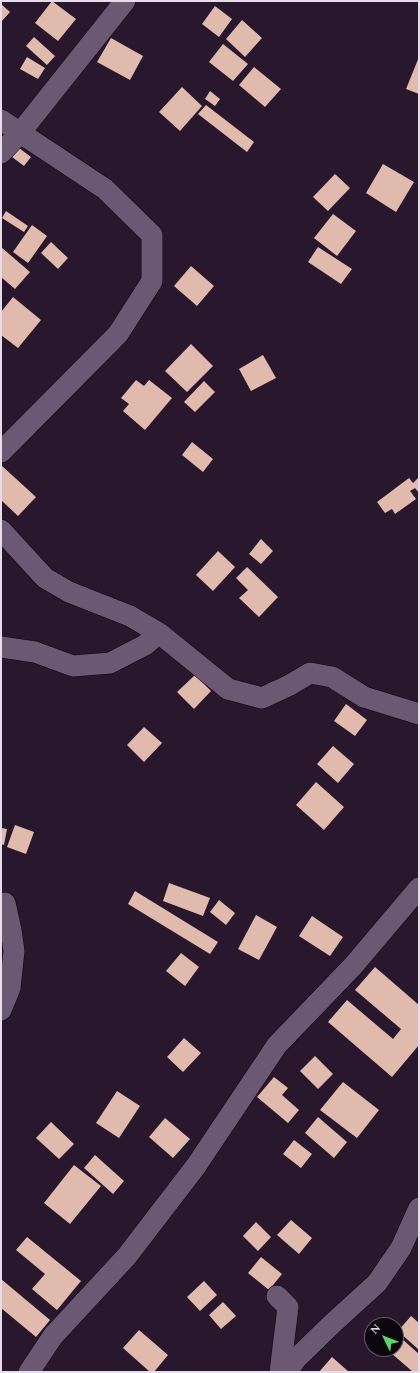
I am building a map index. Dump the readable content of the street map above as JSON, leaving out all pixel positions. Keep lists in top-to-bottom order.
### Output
{
  "north": "top left"
}
